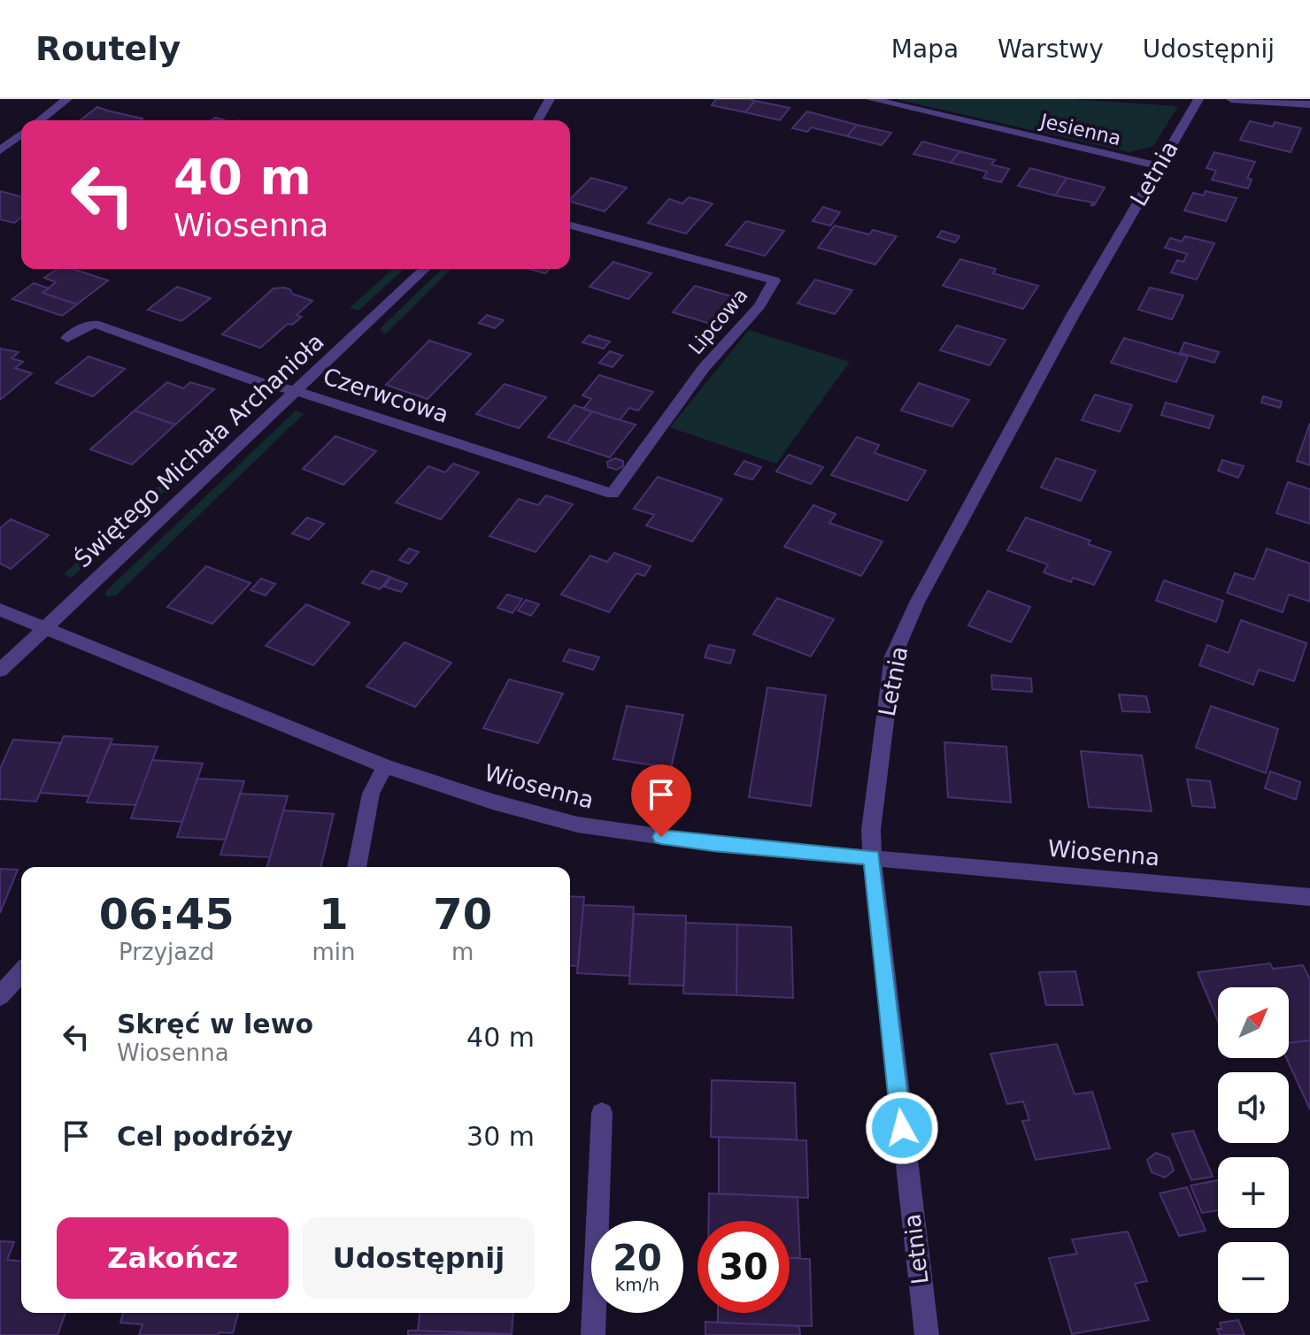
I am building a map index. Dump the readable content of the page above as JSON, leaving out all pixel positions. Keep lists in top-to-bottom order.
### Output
{
  "streets": {
    "street": [
      "Jesienna",
      "Letnia",
      "Lipcowa",
      "Czerwcowa",
      "Świętego Michała Archanioła",
      "Wiosenna"
    ]
  },
  "crossings": [
    ["Jesienna", "Letnia"],
    ["Letnia", "Wiosenna"],
    ["Lipcowa", "Czerwcowa"],
    ["Czerwcowa", "Świętego Michała Archanioła"],
    ["Świętego Michała Archanioła", "Wiosenna"]
  ],
  "north": "top right",
  "page": {
    "header": "Routely",
    "nav": ["Mapa", "Warstwy", "Udostępnij"],
    "turn": ["40 m", "Wiosenna"],
    "eta": [
      "06:45",
      "Przyjazd",
      "1",
      "min",
      "70",
      "m"
    ],
    "map_buttons": ["+", "−"],
    "list": [
      {
        "name": "Skręć w lewo",
        "note": "Wiosenna",
        "value": "40 m"
      },
      {
        "name": "Cel podróży",
        "value": "30 m"
      }
    ],
    "buttons": ["Zakończ", "Udostępnij"],
    "speed": "20 km/h",
    "limit": "30"
  }
}
